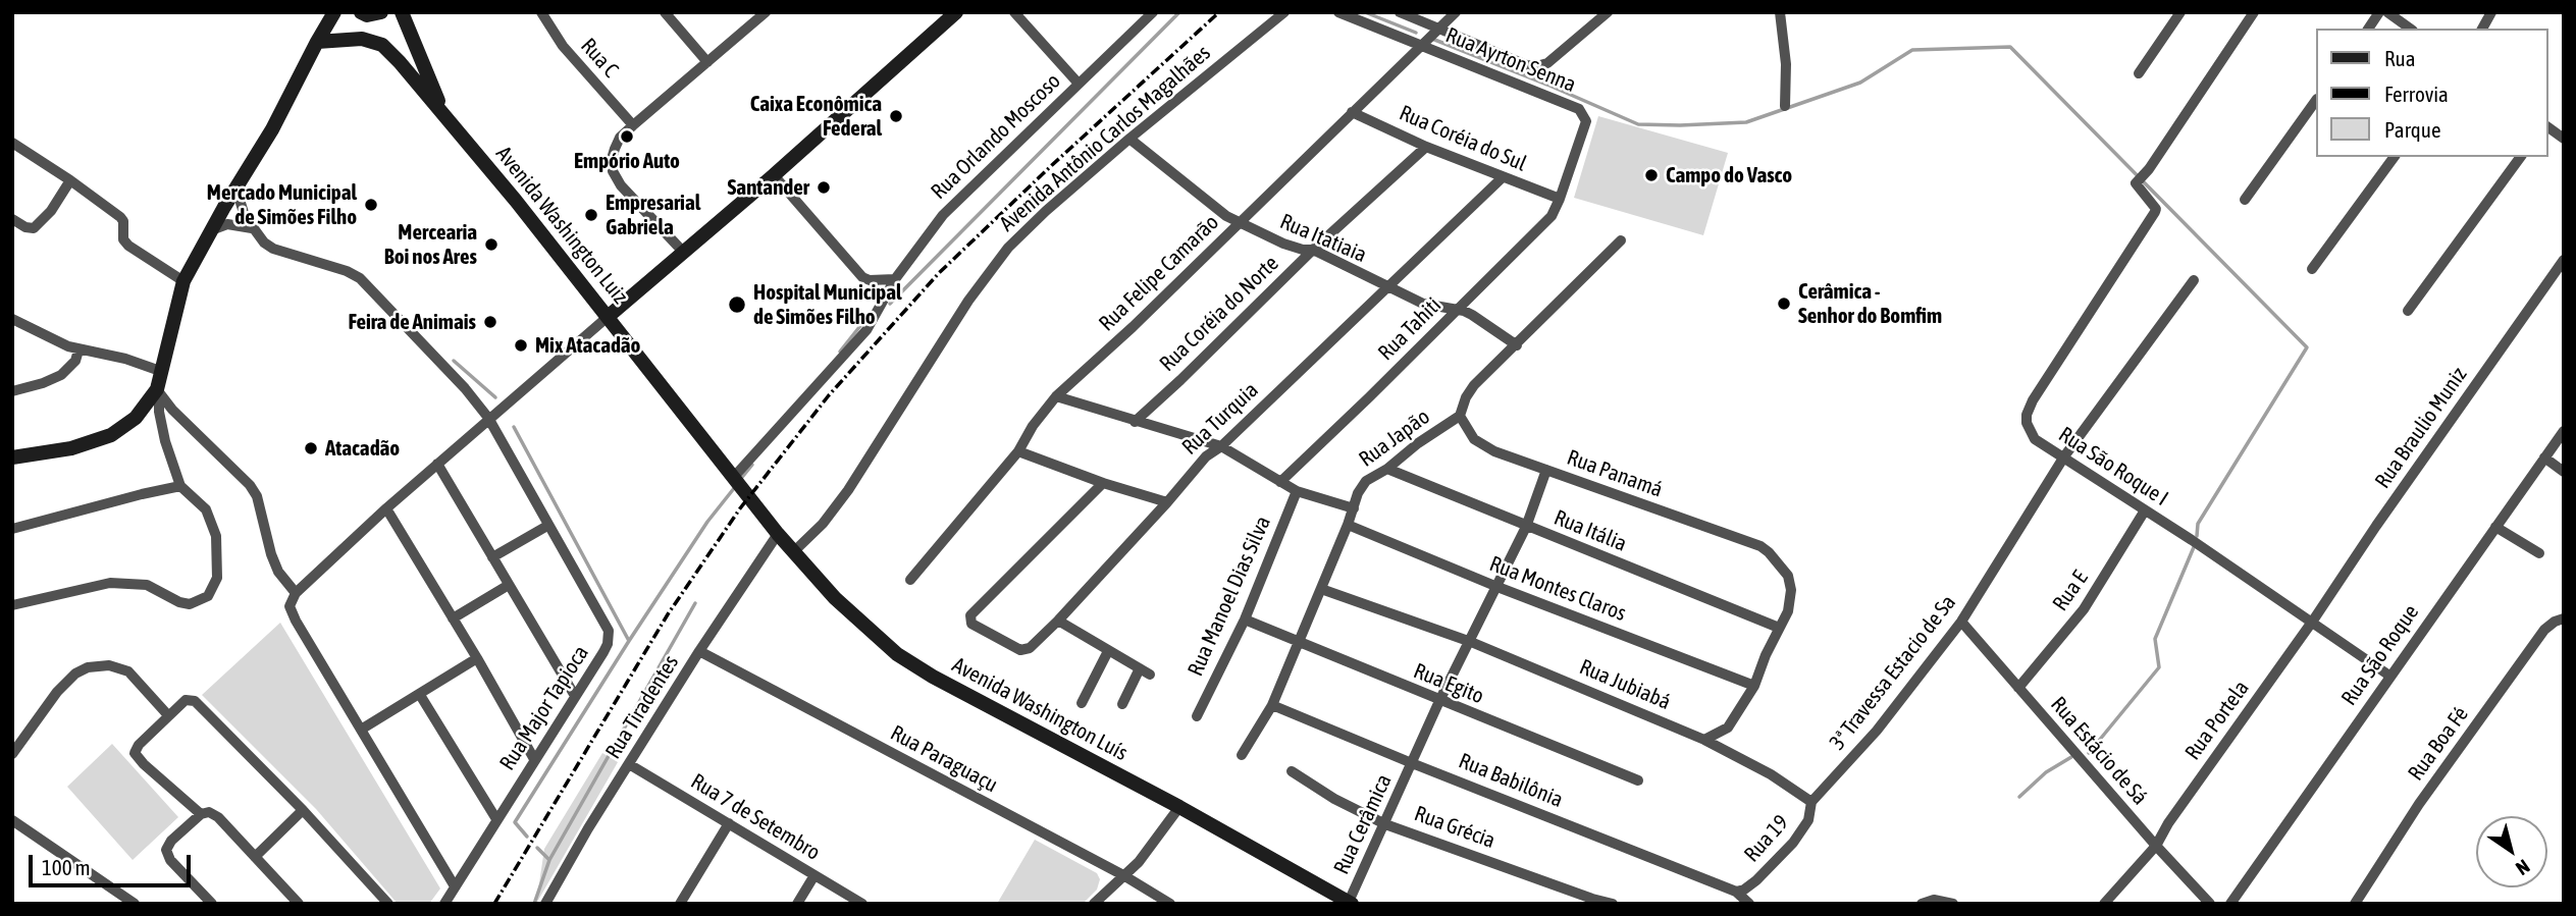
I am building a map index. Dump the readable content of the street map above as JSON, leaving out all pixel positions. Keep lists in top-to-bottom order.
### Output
{
  "streets": {
    "main road": ["Avenida Washington Luiz", "Avenida Washington Luís"],
    "street": [
      "Rua C",
      "Rua Ayrton Senna",
      "Rua Orlando Moscoso",
      "Avenida Antônio Carlos Magalhães",
      "Rua Coréia do Sul",
      "Rua Itatiaia",
      "Rua Felipe Camarão",
      "Rua Coréia do Norte",
      "Rua Tahiti",
      "Rua Turquia",
      "Rua Braulio Muniz",
      "Rua Japão",
      "Rua São Roque I",
      "Rua Panamá",
      "Rua Itália",
      "Rua Montes Claros",
      "Rua E",
      "Rua Manoel Dias Silva",
      "Rua São Roque",
      "3ª Travessa Estacio de Sa",
      "Rua Egito",
      "Rua Jubiabá",
      "Rua Tiradentes",
      "Rua Major Tapioca",
      "Rua Portela",
      "Rua Boa Fé",
      "Rua Estácio de Sá",
      "Rua Paraguaçu",
      "Rua Babilônia",
      "Rua 7 de Setembro",
      "Rua Cerâmica",
      "Rua Grécia",
      "Rua 19"
    ]
  },
  "crossings": [
    ["Rua Ayrton Senna", "Rua Felipe Camarão"],
    ["Rua Ayrton Senna", "Rua Tahiti"],
    ["Rua Orlando Moscoso", "Avenida Washington Luiz"],
    ["Rua Orlando Moscoso", "Avenida Washington Luís"],
    ["Avenida Antônio Carlos Magalhães", "Rua Itatiaia"],
    ["Avenida Antônio Carlos Magalhães", "Avenida Washington Luís"],
    ["Rua Coréia do Sul", "Rua Felipe Camarão"],
    ["Rua Coréia do Sul", "Rua Coréia do Norte"],
    ["Rua Coréia do Sul", "Rua Tahiti"],
    ["Rua Coréia do Sul", "Rua Turquia"],
    ["Avenida Washington Luiz", "Avenida Washington Luís"],
    ["Rua Itatiaia", "Rua Felipe Camarão"],
    ["Rua Itatiaia", "Rua Coréia do Norte"],
    ["Rua Itatiaia", "Rua Tahiti"],
    ["Rua Itatiaia", "Rua Turquia"],
    ["Rua Itatiaia", "Rua Japão"],
    ["Rua Braulio Muniz", "Rua São Roque I"],
    ["Rua Braulio Muniz", "Rua Portela"],
    ["Rua Japão", "Rua Panamá"],
    ["Rua Japão", "Rua Itália"],
    ["Rua Japão", "Rua Montes Claros"],
    ["Rua Japão", "Rua Egito"],
    ["Rua Japão", "Rua Jubiabá"],
    ["Rua Japão", "Rua Babilônia"],
    ["Rua São Roque I", "Rua E"],
    ["Rua São Roque I", "Rua São Roque"],
    ["Rua São Roque I", "3ª Travessa Estacio de Sa"],
    ["Rua São Roque I", "Rua Portela"],
    ["Rua Panamá", "Rua Itália"],
    ["Rua Panamá", "Rua Cerâmica"],
    ["Rua Itália", "Rua Cerâmica"],
    ["Rua Montes Claros", "Rua Cerâmica"],
    ["Rua E", "Rua Estácio de Sá"],
    ["Rua Manoel Dias Silva", "Rua Egito"],
    ["3ª Travessa Estacio de Sa", "Rua Estácio de Sá"],
    ["3ª Travessa Estacio de Sa", "Rua 19"],
    ["Rua Egito", "Rua Cerâmica"],
    ["Rua Jubiabá", "Rua Cerâmica"],
    ["Rua Tiradentes", "Avenida Washington Luís"],
    ["Rua Tiradentes", "Rua Paraguaçu"],
    ["Rua Tiradentes", "Rua 7 de Setembro"],
    ["Avenida Washington Luís", "Rua Cerâmica"],
    ["Rua Portela", "Rua Estácio de Sá"],
    ["Rua Babilônia", "Rua Cerâmica"],
    ["Rua Babilônia", "Rua 19"],
    ["Rua Cerâmica", "Rua Grécia"]
  ],
  "places": [
    "Caixa Econômica Federal",
    "Empório Auto",
    "Campo do Vasco",
    "Santander",
    "Mercado Municipal de Simões Filho",
    "Empresarial Gabriela",
    "Mercearia Boi nos Ares",
    "Cerâmica - Senhor do Bomfim",
    "Hospital Municipal de Simões Filho",
    "Feira de Animais",
    "Mix Atacadão",
    "Atacadão"
  ],
  "legend": ["Rua", "Ferrovia", "Parque"],
  "scale_bar": "100 m",
  "north": "bottom right"
}
